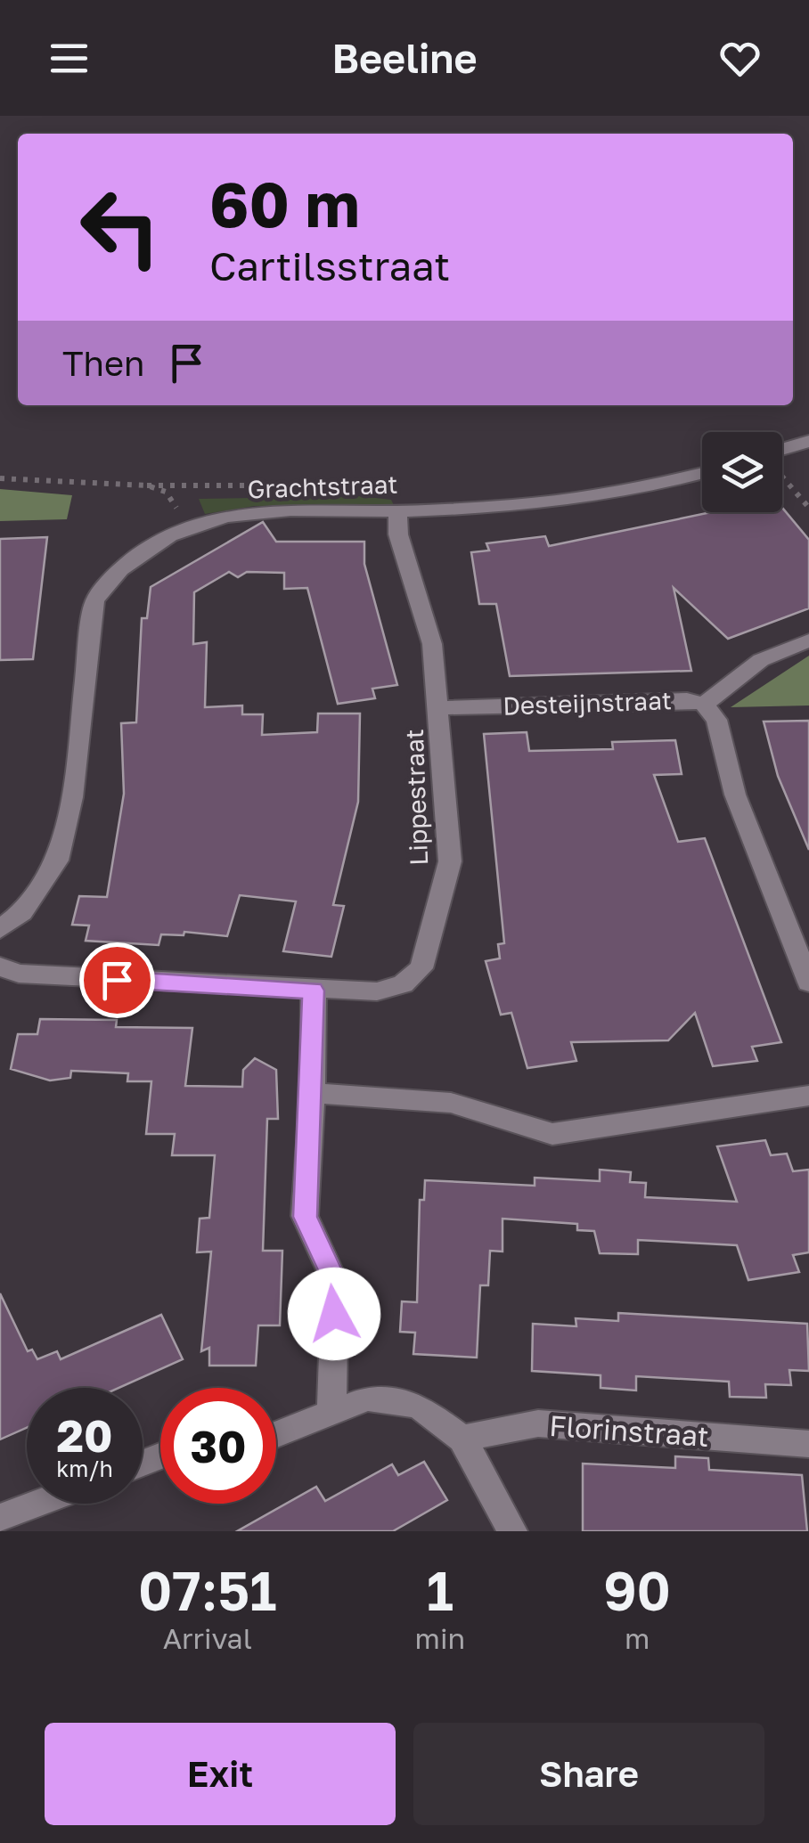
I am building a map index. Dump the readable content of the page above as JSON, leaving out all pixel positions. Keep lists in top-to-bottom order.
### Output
{
  "streets": {
    "street": [
      "Grachtstraat",
      "Desteijnstraat",
      "Lippestraat",
      "Florinstraat"
    ]
  },
  "crossings": [
    ["Grachtstraat", "Lippestraat"],
    ["Desteijnstraat", "Lippestraat"]
  ],
  "page": {
    "header": "Beeline",
    "turn": ["60 m", "Cartilsstraat"],
    "then": "Then",
    "speed": "20 km/h",
    "limit": "30",
    "eta": [
      "07:51",
      "Arrival",
      "1",
      "min",
      "90",
      "m"
    ],
    "buttons": ["Exit", "Share"]
  }
}
